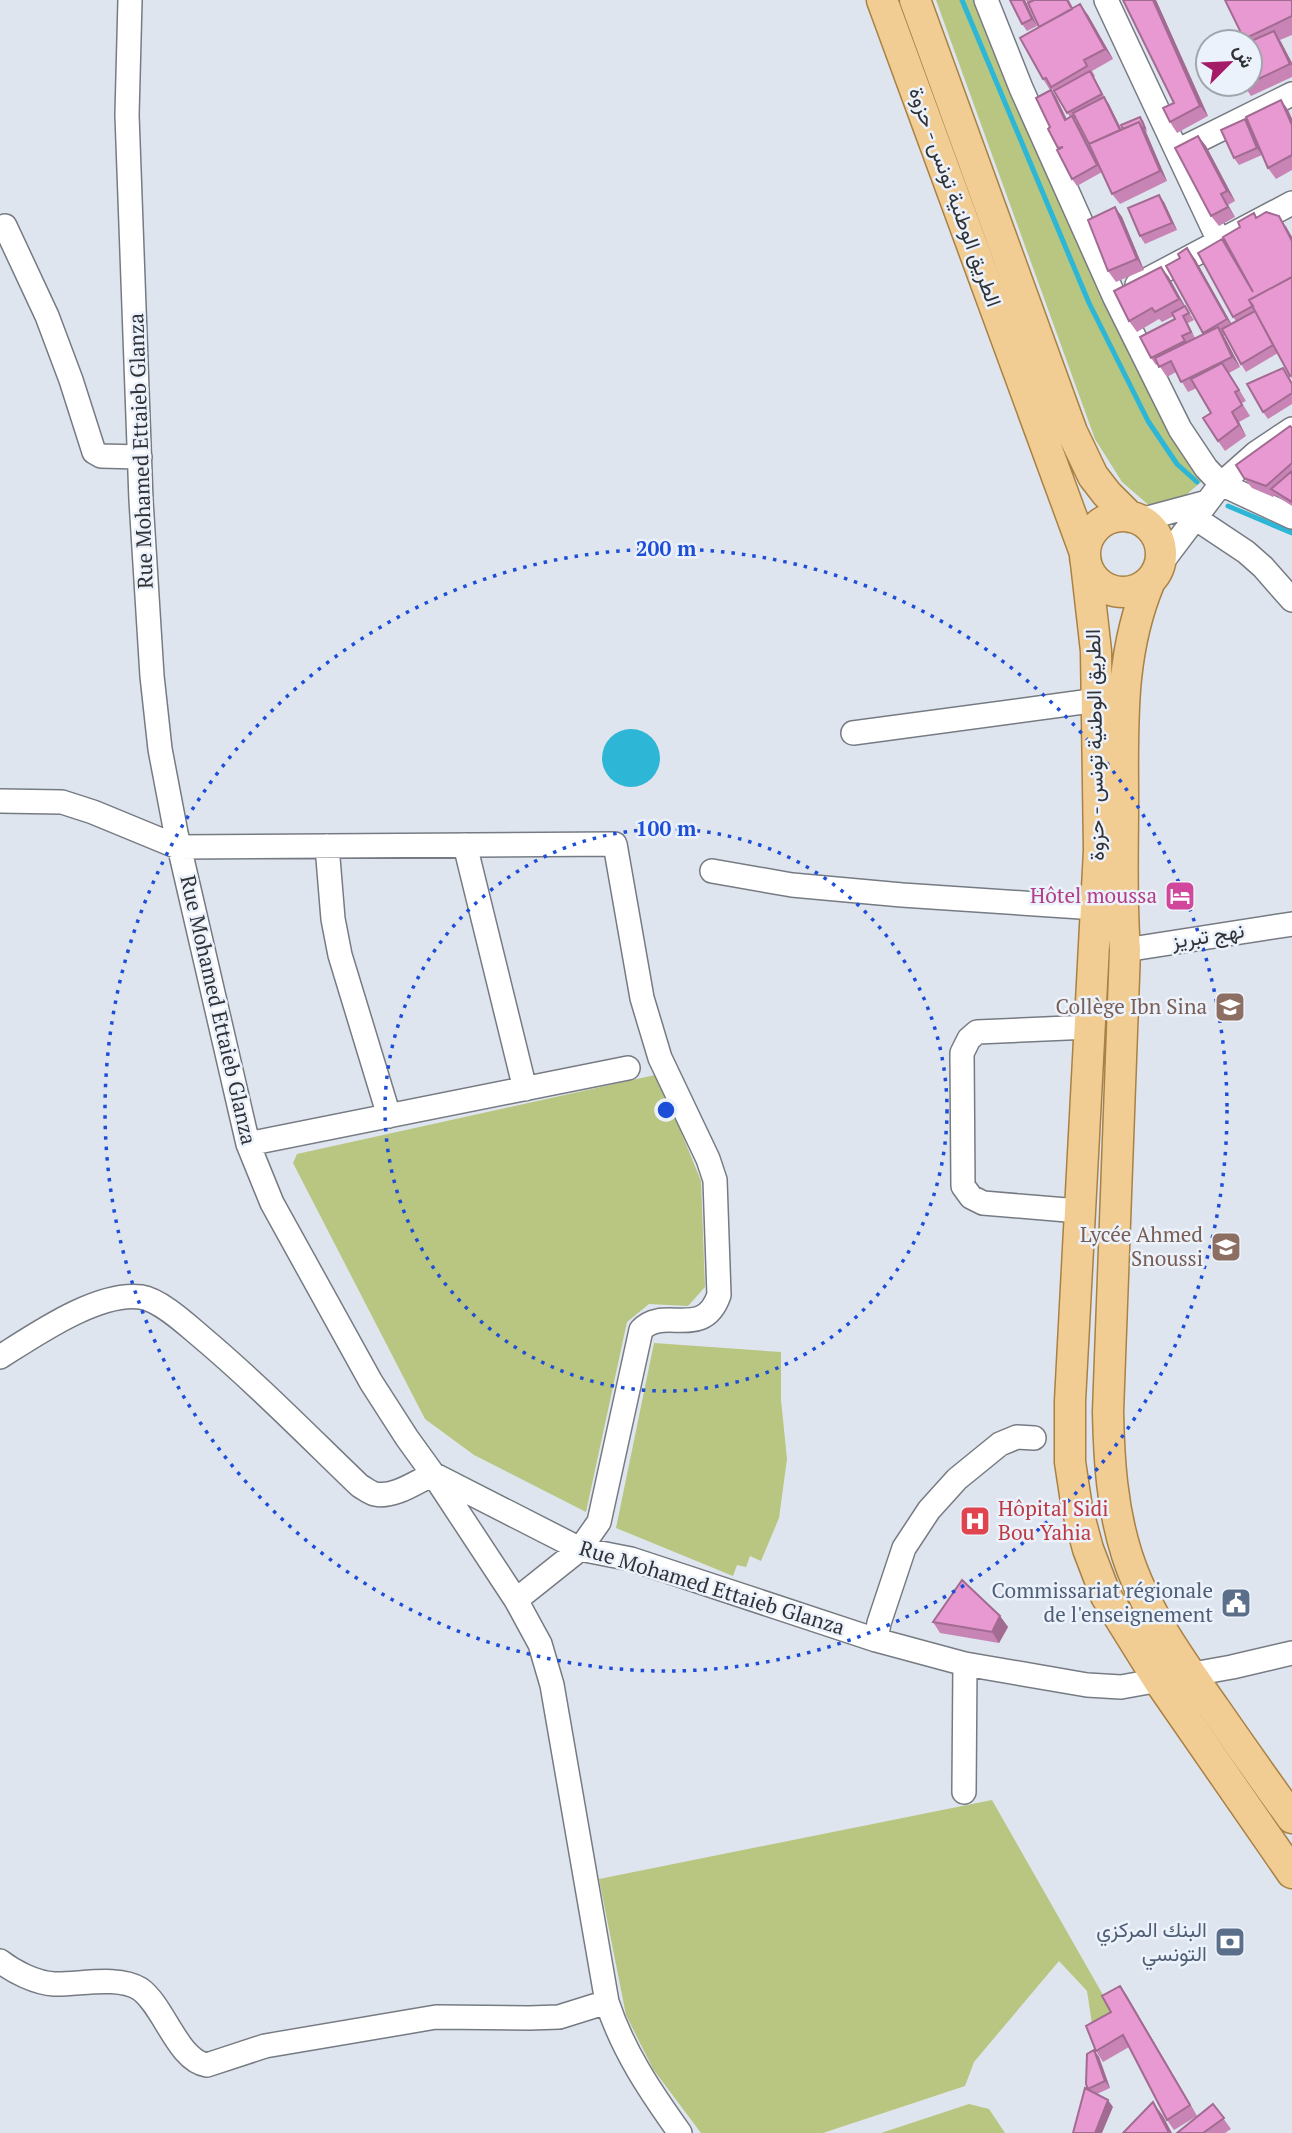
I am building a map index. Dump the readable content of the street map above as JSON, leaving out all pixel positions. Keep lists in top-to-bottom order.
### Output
{
  "streets": {
    "main road": ["الطريق الوطنية تونس - حزوة"],
    "street": ["Rue Mohamed Ettaieb Glanza", "نهج تبريز"]
  },
  "crossings": [
    ["الطريق الوطنية تونس - حزوة", "Rue Mohamed Ettaieb Glanza"],
    ["الطريق الوطنية تونس - حزوة", "نهج تبريز"]
  ],
  "places": {
    "hotel": ["Hôtel moussa"],
    "school or university": ["Collège Ibn Sina", "Lycée Ahmed Snoussi"],
    "hospital": ["Hôpital Sidi Bou Yahia"],
    "public building": ["Commissariat régionale de l'enseignement"],
    "bank": ["البنك المركزي التونسي"]
  },
  "north": "top right",
  "rings": ["200 m", "100 m"]
}
